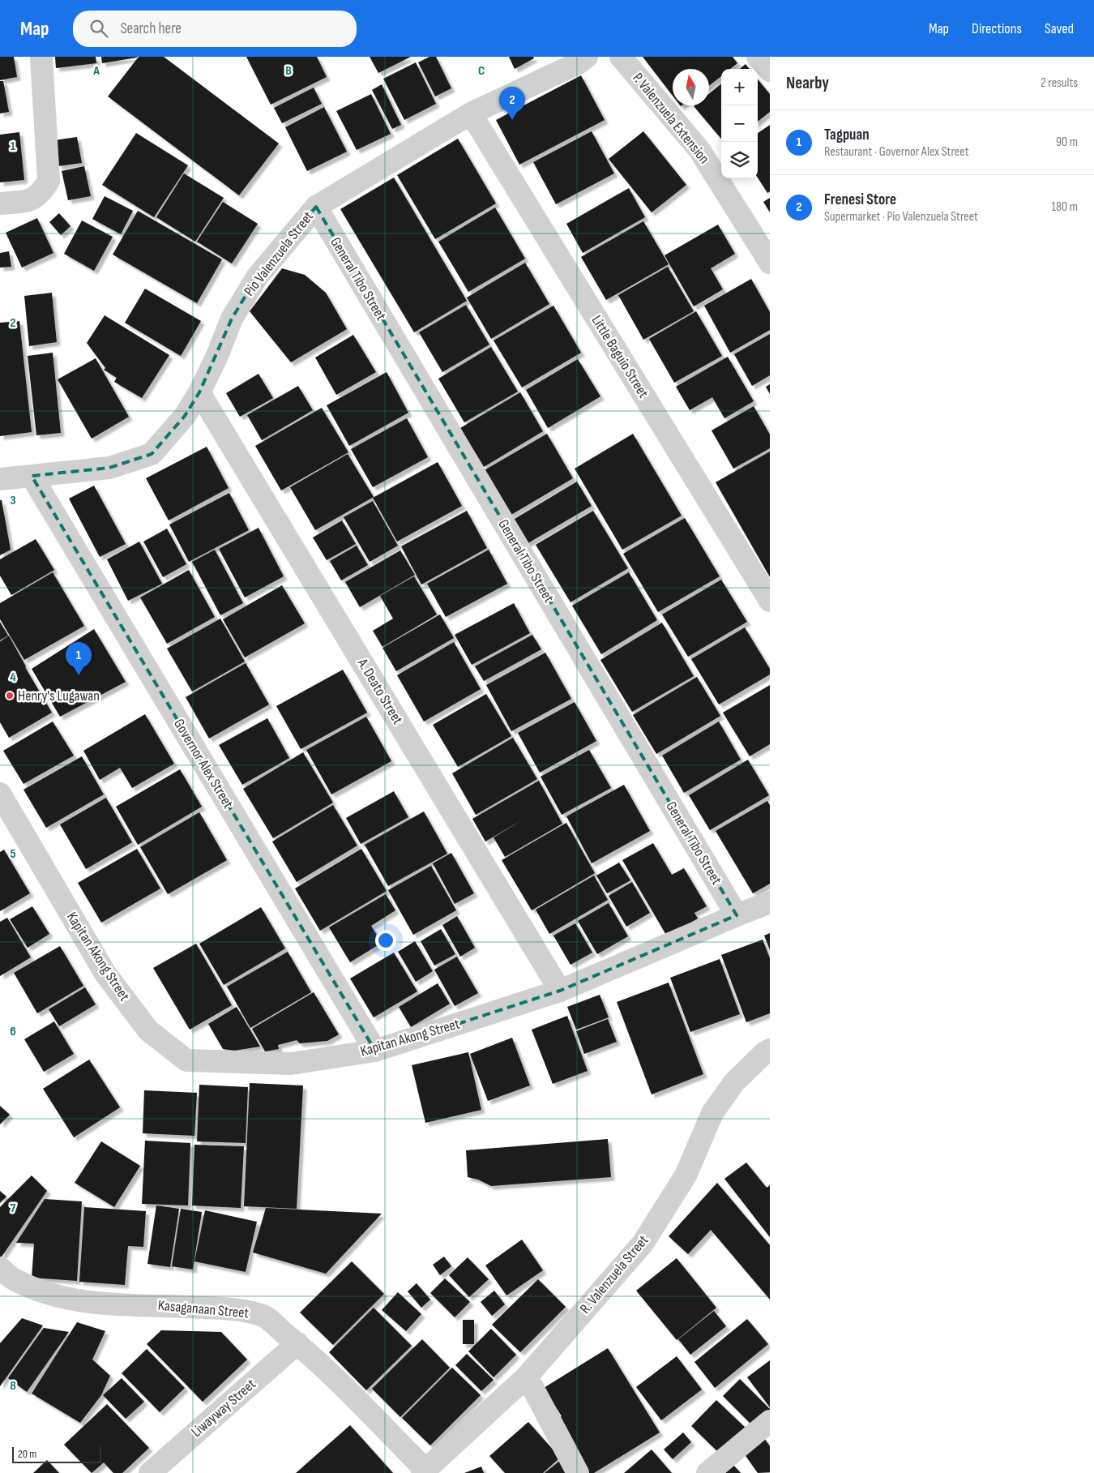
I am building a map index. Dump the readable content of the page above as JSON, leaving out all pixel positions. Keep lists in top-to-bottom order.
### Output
{
  "streets": {
    "street": [
      "P. Valenzuela Extension",
      "Pio Valenzuela Street",
      "General Tibo Street",
      "Little Baguio Street",
      "A. Deato Street",
      "Governor Alex Street",
      "Kapitan Akong Street",
      "R. Valenzuela Street",
      "Kasaganaan Street",
      "Liwayway Street"
    ]
  },
  "crossings": [
    ["Pio Valenzuela Street", "General Tibo Street"],
    ["Pio Valenzuela Street", "Little Baguio Street"],
    ["Pio Valenzuela Street", "A. Deato Street"],
    ["Pio Valenzuela Street", "Governor Alex Street"],
    ["General Tibo Street", "Kapitan Akong Street"],
    ["A. Deato Street", "Kapitan Akong Street"],
    ["Governor Alex Street", "Kapitan Akong Street"],
    ["R. Valenzuela Street", "Kasaganaan Street"],
    ["Kasaganaan Street", "Liwayway Street"]
  ],
  "places": ["Henry's Lugawan"],
  "scale_bar": "20 m",
  "north": "top",
  "page": {
    "header": "Map",
    "search": "Search here",
    "nav": ["Map", "Directions", "Saved"],
    "heading": ["Nearby", "2 results"],
    "map_buttons": ["+", "−"],
    "pins": ["2", "1"],
    "list": [
      {
        "mark": "1",
        "name": "Tagpuan",
        "note": "Restaurant · Governor Alex Street",
        "value": "90 m"
      },
      {
        "mark": "2",
        "name": "Frenesi Store",
        "note": "Supermarket · Pio Valenzuela Street",
        "value": "180 m"
      }
    ],
    "scale": "20 m"
  },
  "grid": {
    "columns": ["A", "B", "C"],
    "rows": [
      "1",
      "2",
      "3",
      "4",
      "5",
      "6",
      "7",
      "8"
    ]
  }
}
